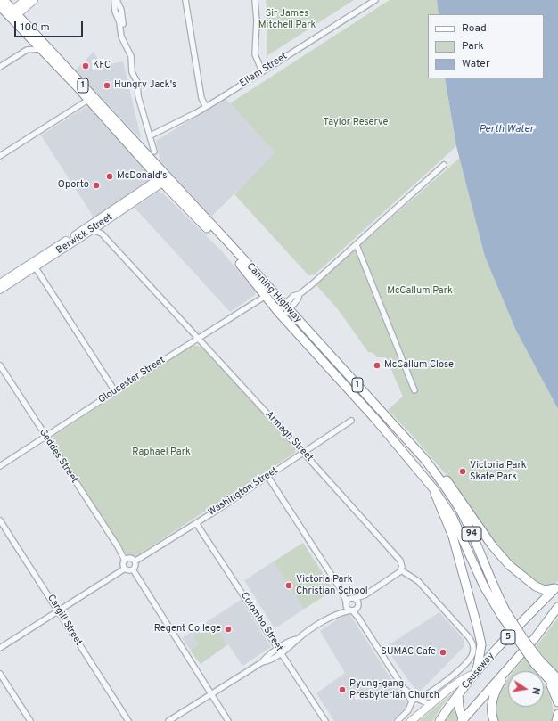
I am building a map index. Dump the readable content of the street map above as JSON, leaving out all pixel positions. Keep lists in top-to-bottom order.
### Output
{
  "streets": {
    "highway": [
      "1",
      "Canning Highway",
      "94",
      "5",
      "Causeway"
    ],
    "main road": ["Berwick Street"],
    "street": [
      "Ellam Street",
      "Gloucester Street",
      "Armagh Street",
      "Geddes Street",
      "Washington Street",
      "Cargill Street",
      "Colombo Street"
    ]
  },
  "crossings": [
    ["Berwick Street", "Canning Highway"],
    ["Berwick Street", "Armagh Street"],
    ["Canning Highway", "Gloucester Street"],
    ["Canning Highway", "94"],
    ["Gloucester Street", "Armagh Street"],
    ["Gloucester Street", "Geddes Street"],
    ["Armagh Street", "Washington Street"],
    ["Geddes Street", "Washington Street"],
    ["Washington Street", "Colombo Street"]
  ],
  "water": ["Perth Water"],
  "parks": [
    "Sir James Mitchell Park",
    "Taylor Reserve",
    "McCallum Park",
    "Raphael Park"
  ],
  "places": [
    "KFC",
    "Hungry Jack's",
    "McDonald's",
    "Oporto",
    "McCallum Close",
    "Victoria Park Skate Park",
    "Victoria Park Christian School",
    "Regent College",
    "SUMAC Cafe",
    "Pyung-gang Presbyterian Church"
  ],
  "legend": ["Road", "Park", "Water"],
  "scale_bar": "100 m",
  "north": "right"
}
